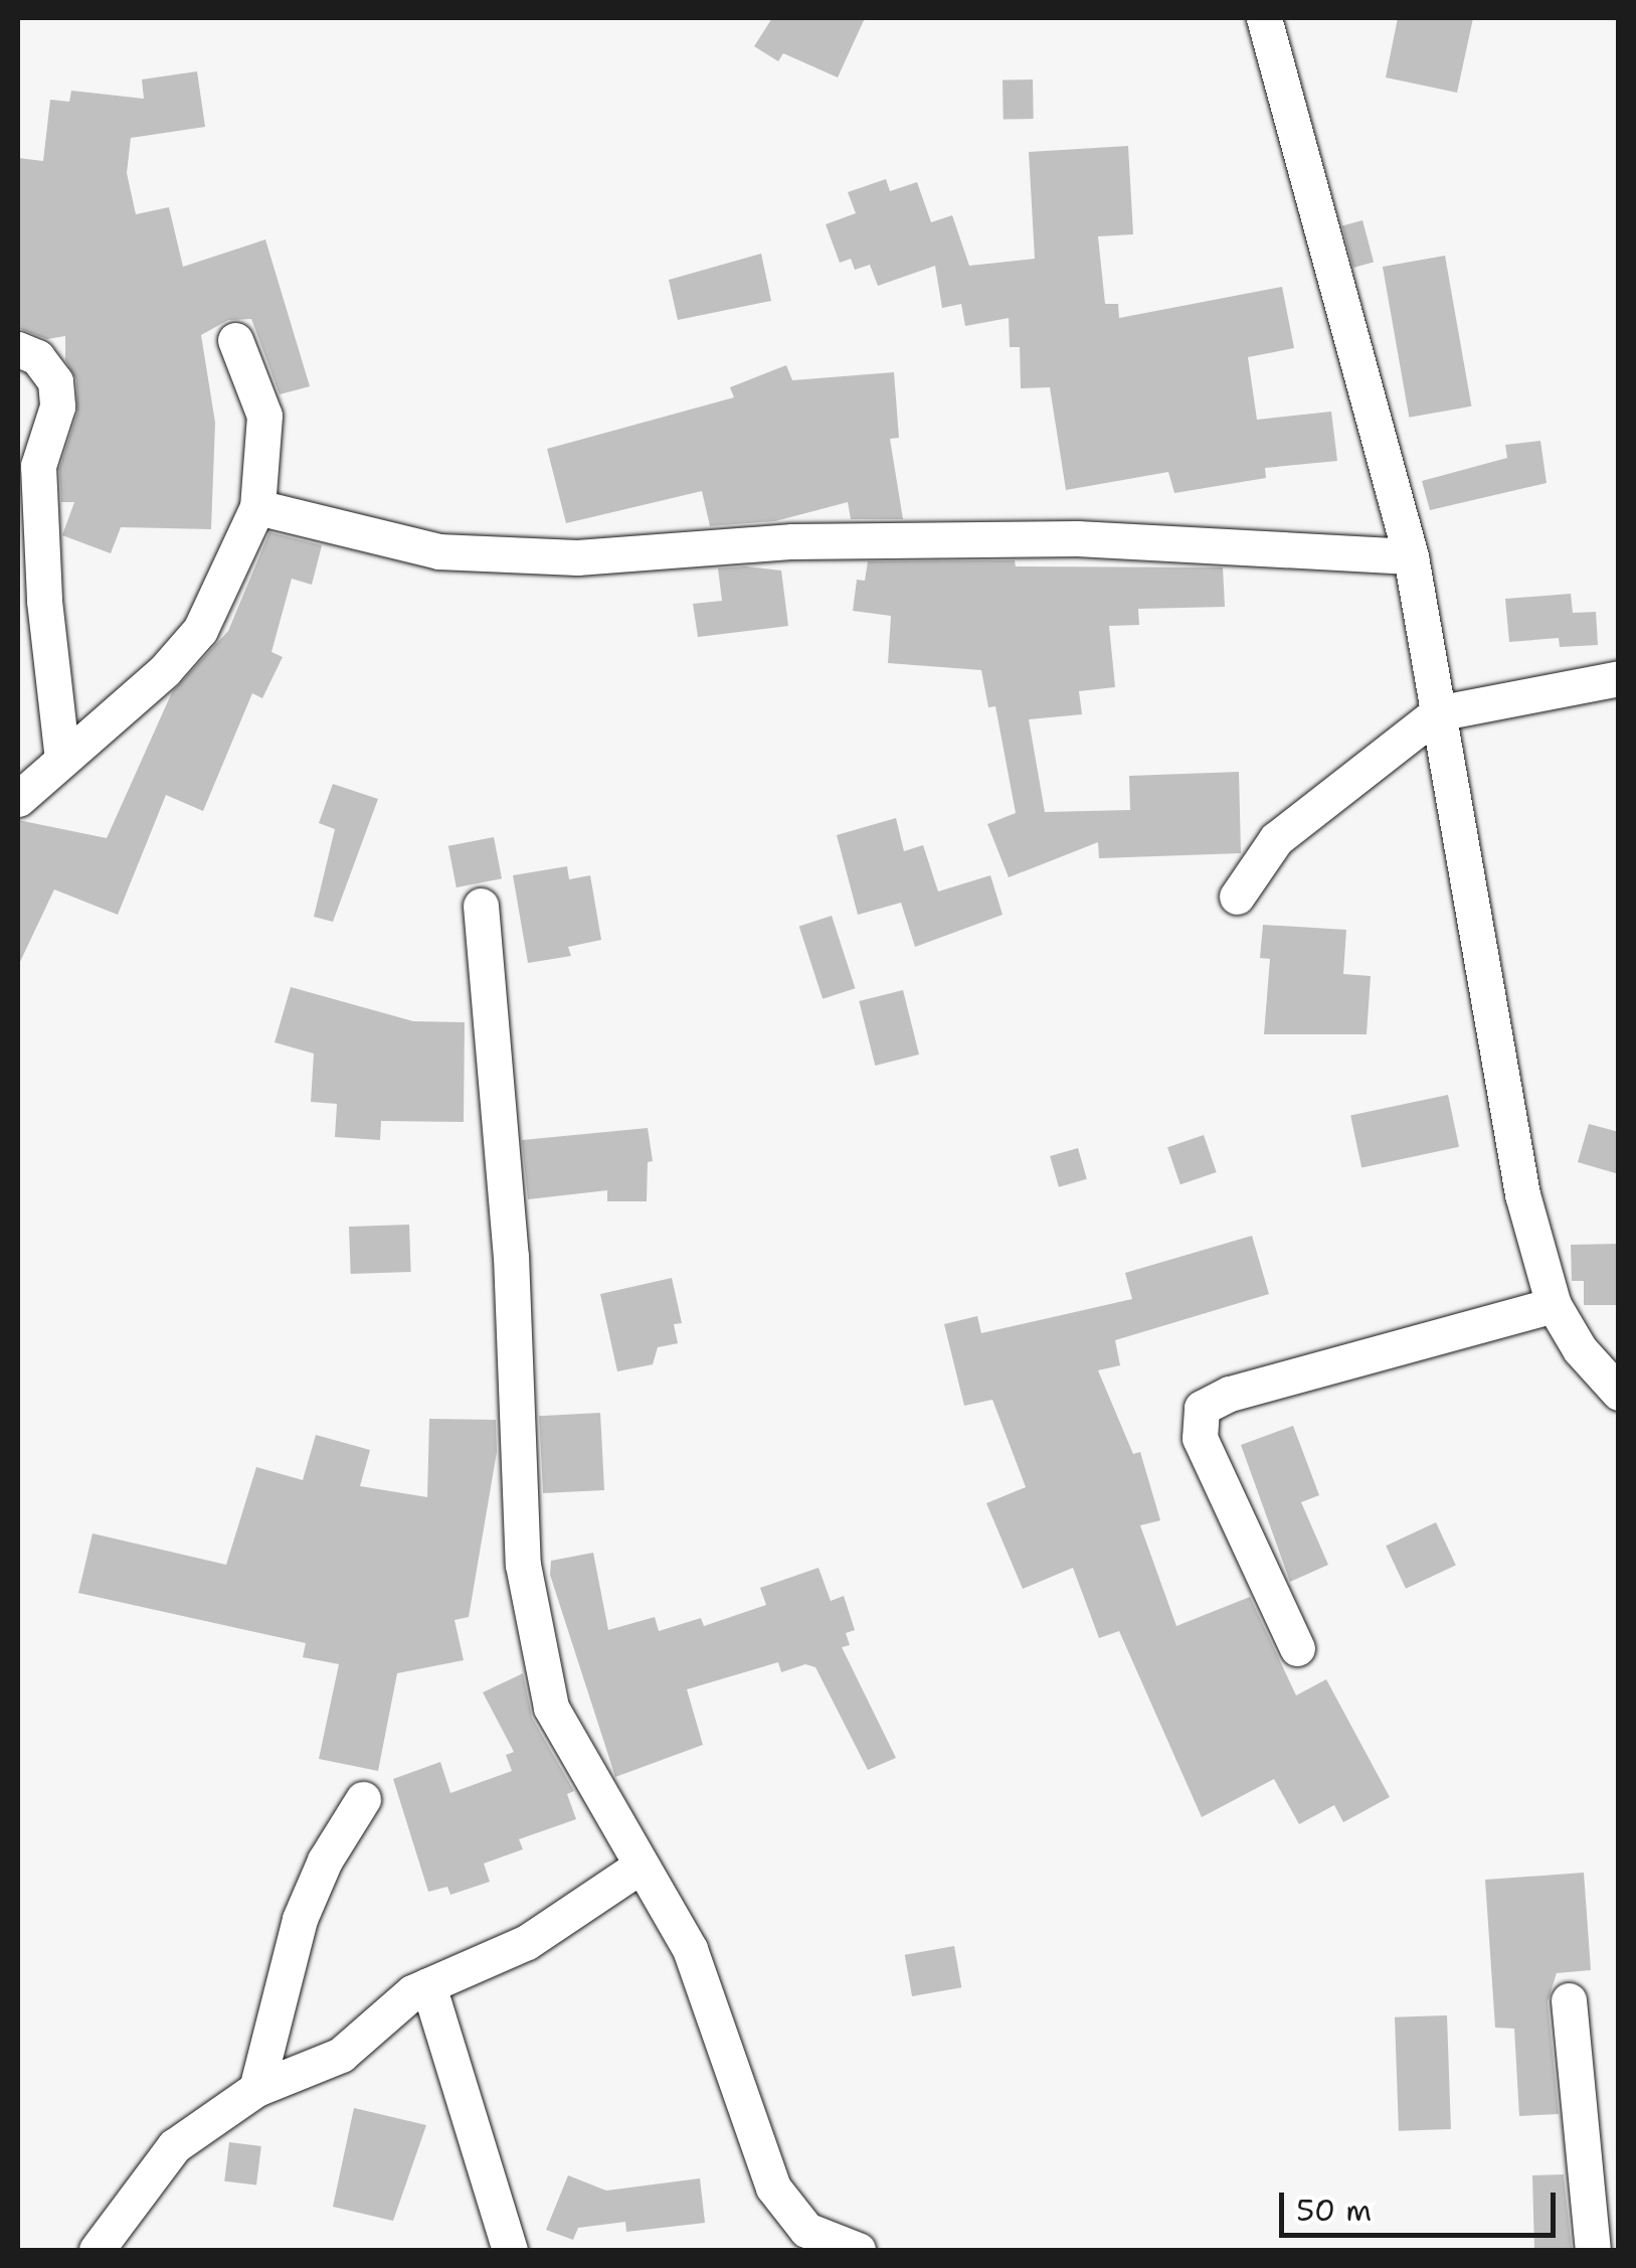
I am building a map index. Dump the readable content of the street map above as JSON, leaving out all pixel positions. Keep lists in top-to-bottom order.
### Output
{
  "scale_bar": "50 m"
}
